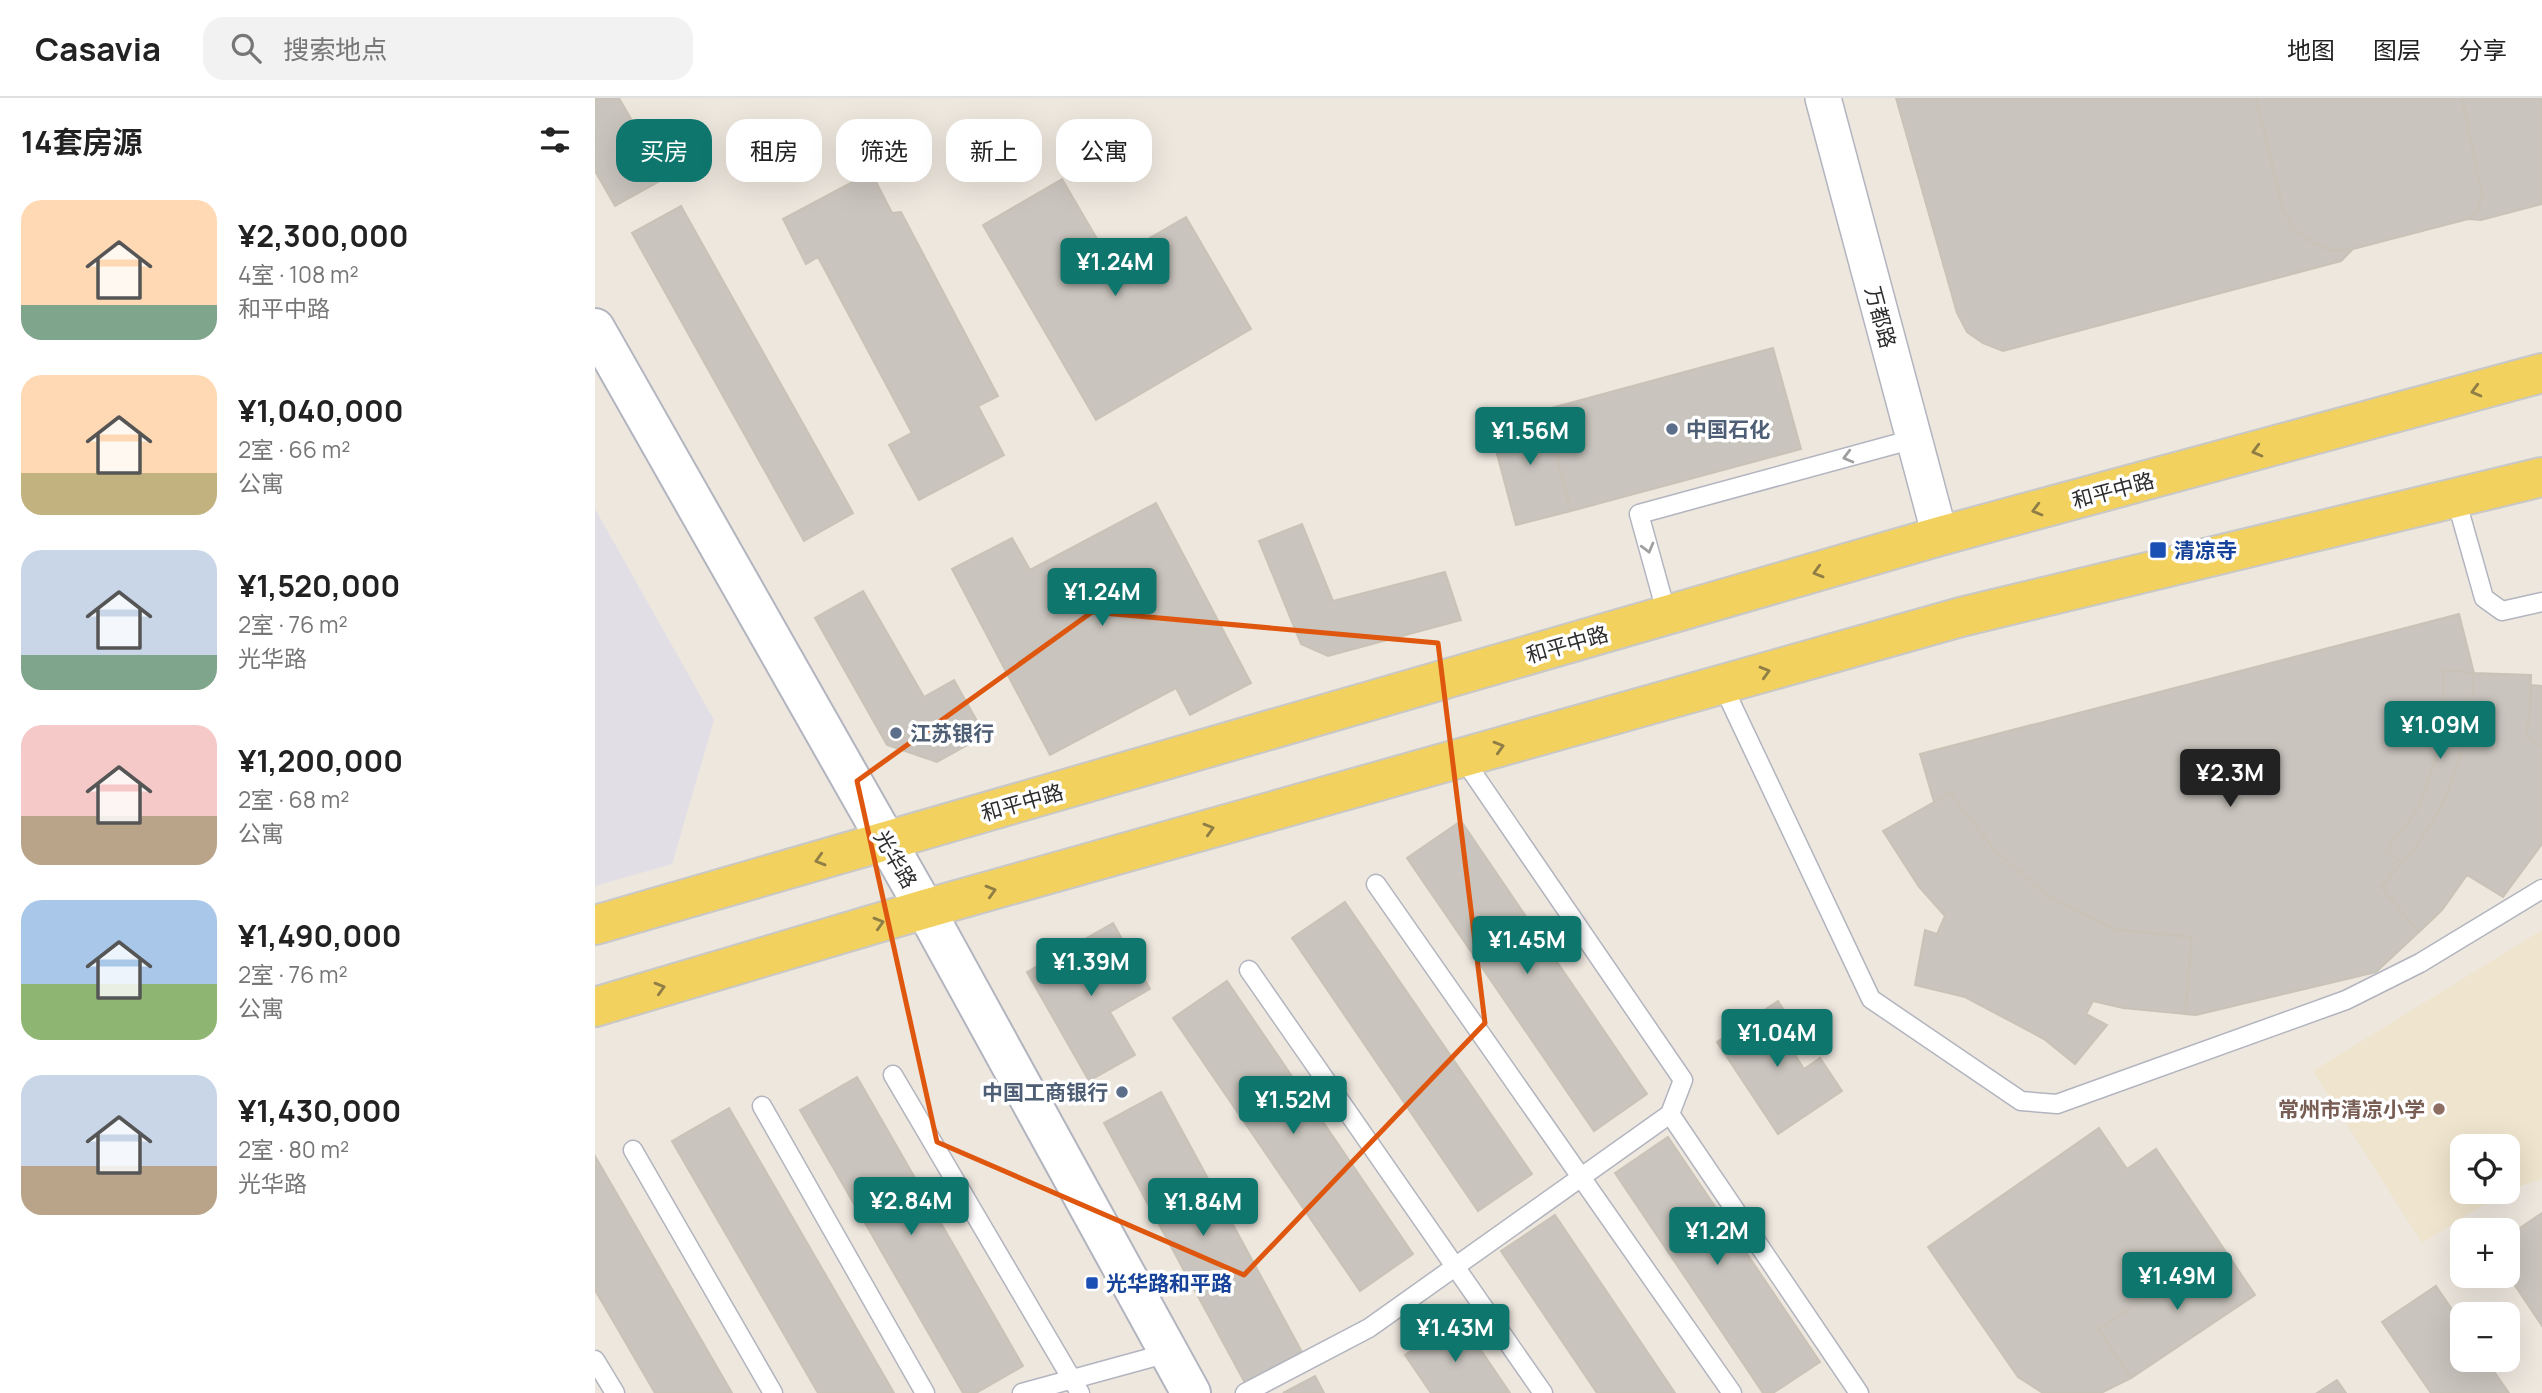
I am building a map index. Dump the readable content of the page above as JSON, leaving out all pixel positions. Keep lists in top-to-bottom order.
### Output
{
  "streets": {
    "main road": ["和平中路", "光华路"],
    "street": ["万都路"]
  },
  "crossings": [
    ["万都路", "和平中路"],
    ["和平中路", "光华路"]
  ],
  "places": {
    "other": [
      "中国石化",
      "江苏银行",
      "中国工商银行",
      "常州市清凉小学"
    ],
    "transit": ["清凉寺", "光华路和平路"]
  },
  "page": {
    "header": "Casavia",
    "search": "搜索地点",
    "nav": ["地图", "图层", "分享"],
    "heading": "14套房源",
    "chip": [
      "买房",
      "租房",
      "筛选",
      "新上",
      "公寓"
    ],
    "list": [
      {
        "name": "¥2,300,000",
        "note": "4室 · 108 m² · 和平中路"
      },
      {
        "name": "¥1,040,000",
        "note": "2室 · 66 m² · 公寓"
      },
      {
        "name": "¥1,520,000",
        "note": "2室 · 76 m² · 光华路"
      },
      {
        "name": "¥1,200,000",
        "note": "2室 · 68 m² · 公寓"
      },
      {
        "name": "¥1,490,000",
        "note": "2室 · 76 m² · 公寓"
      },
      {
        "name": "¥1,430,000",
        "note": "2室 · 80 m² · 光华路"
      }
    ],
    "price": [
      "¥1.24M",
      "¥1.56M",
      "¥1.24M",
      "¥1.09M",
      "¥2.3M",
      "¥1.45M",
      "¥1.39M",
      "¥1.04M",
      "¥1.52M",
      "¥2.84M",
      "¥1.84M",
      "¥1.2M",
      "¥1.49M",
      "¥1.43M"
    ],
    "map_buttons": ["+", "−"]
  }
}
